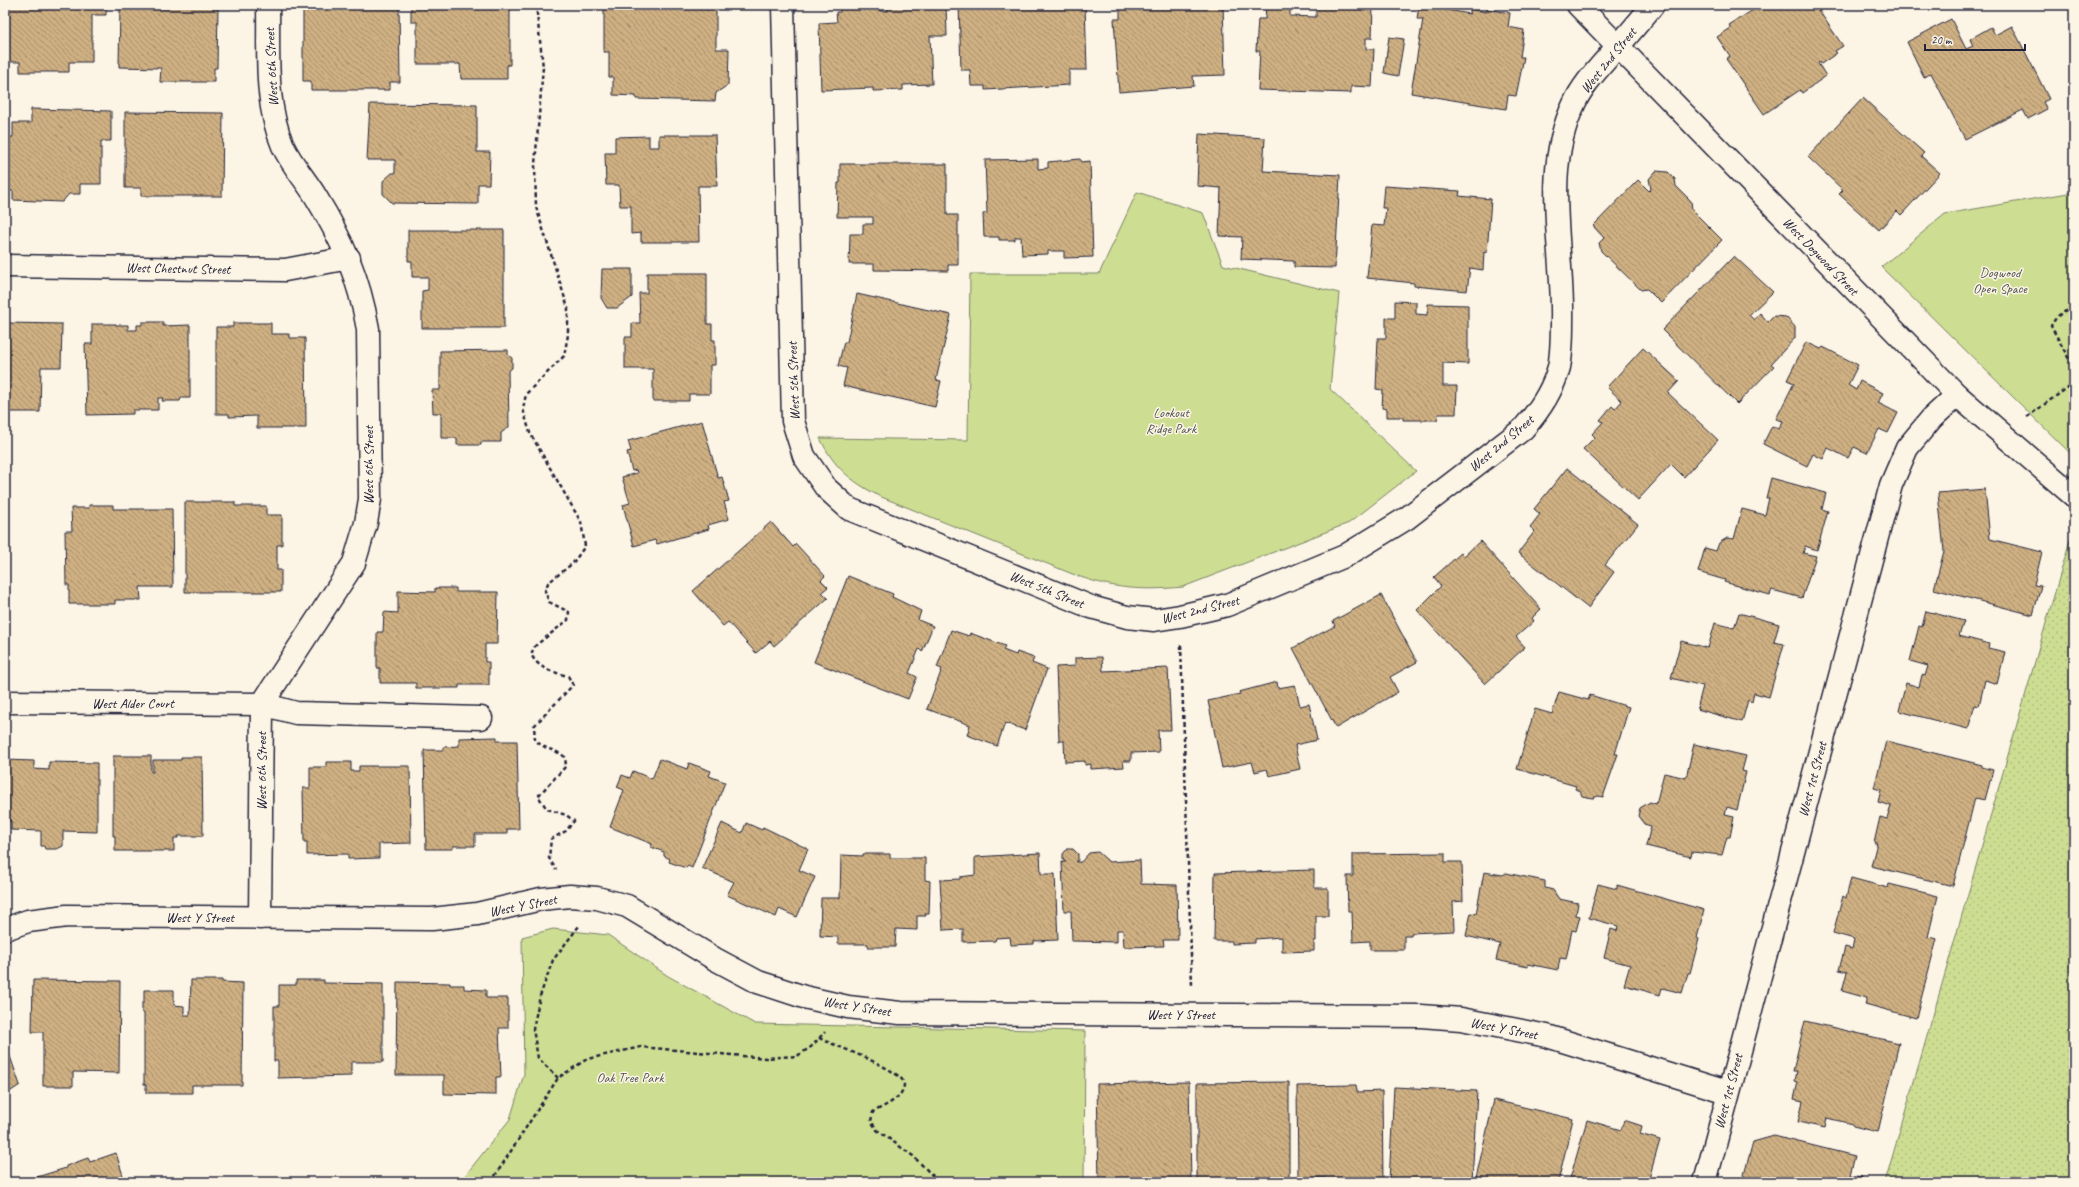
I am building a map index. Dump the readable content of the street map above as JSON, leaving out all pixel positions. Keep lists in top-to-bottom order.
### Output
{
  "streets": {
    "street": [
      "West 2nd Street",
      "West 6th Street",
      "West Dogwood Street",
      "West Chestnut Street",
      "West 5th Street",
      "West Alder Court",
      "West 1st Street",
      "West Y Street"
    ]
  },
  "crossings": [
    ["West 2nd Street", "West Dogwood Street"],
    ["West 2nd Street", "West 5th Street"],
    ["West 6th Street", "West Chestnut Street"],
    ["West 6th Street", "West Alder Court"],
    ["West 6th Street", "West Y Street"],
    ["West Dogwood Street", "West 1st Street"],
    ["West 1st Street", "West Y Street"]
  ],
  "parks": ["Dogwood Open Space", "Lookout Ridge Park", "Oak Tree Park"],
  "scale_bar": "20 m"
}
